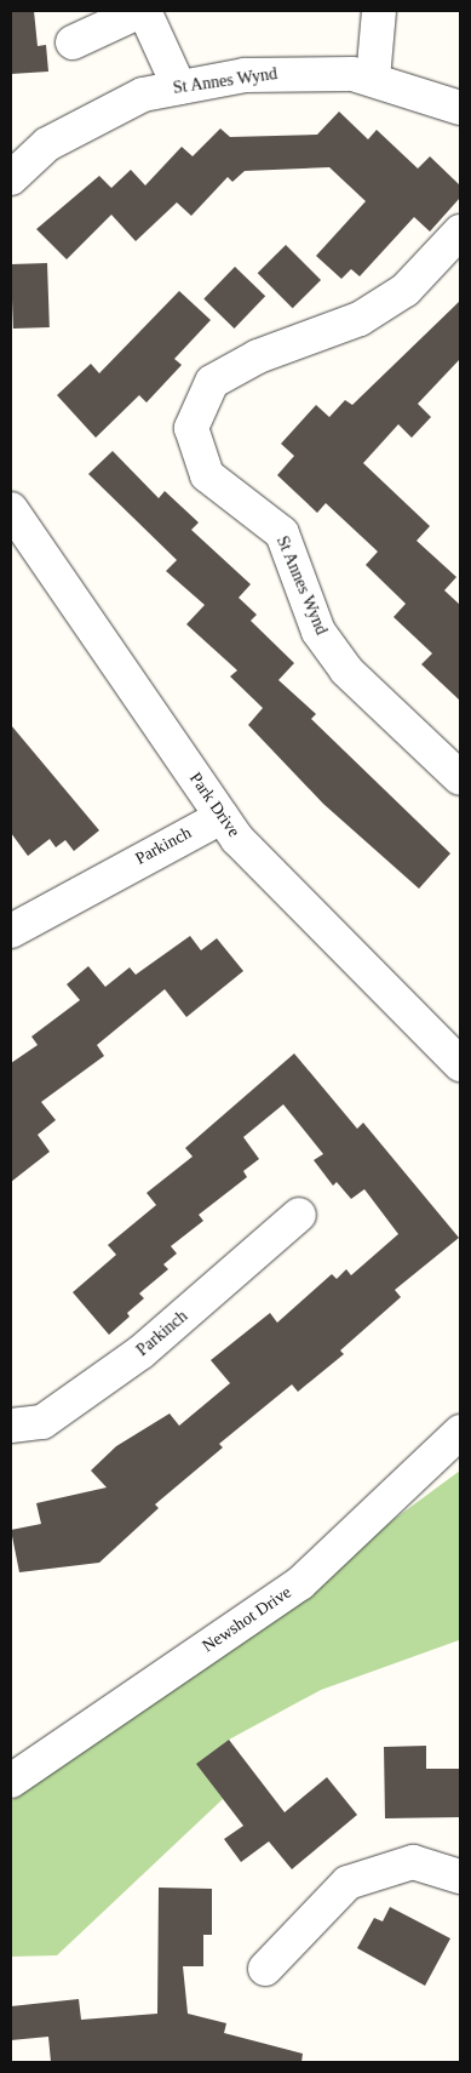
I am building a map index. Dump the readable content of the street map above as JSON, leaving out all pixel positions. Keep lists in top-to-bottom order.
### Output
{
  "streets": {
    "street": [
      "St Annes Wynd",
      "Park Drive",
      "Parkinch",
      "Newshot Drive"
    ]
  },
  "crossings": [
    ["Park Drive", "Parkinch"]
  ]
}
